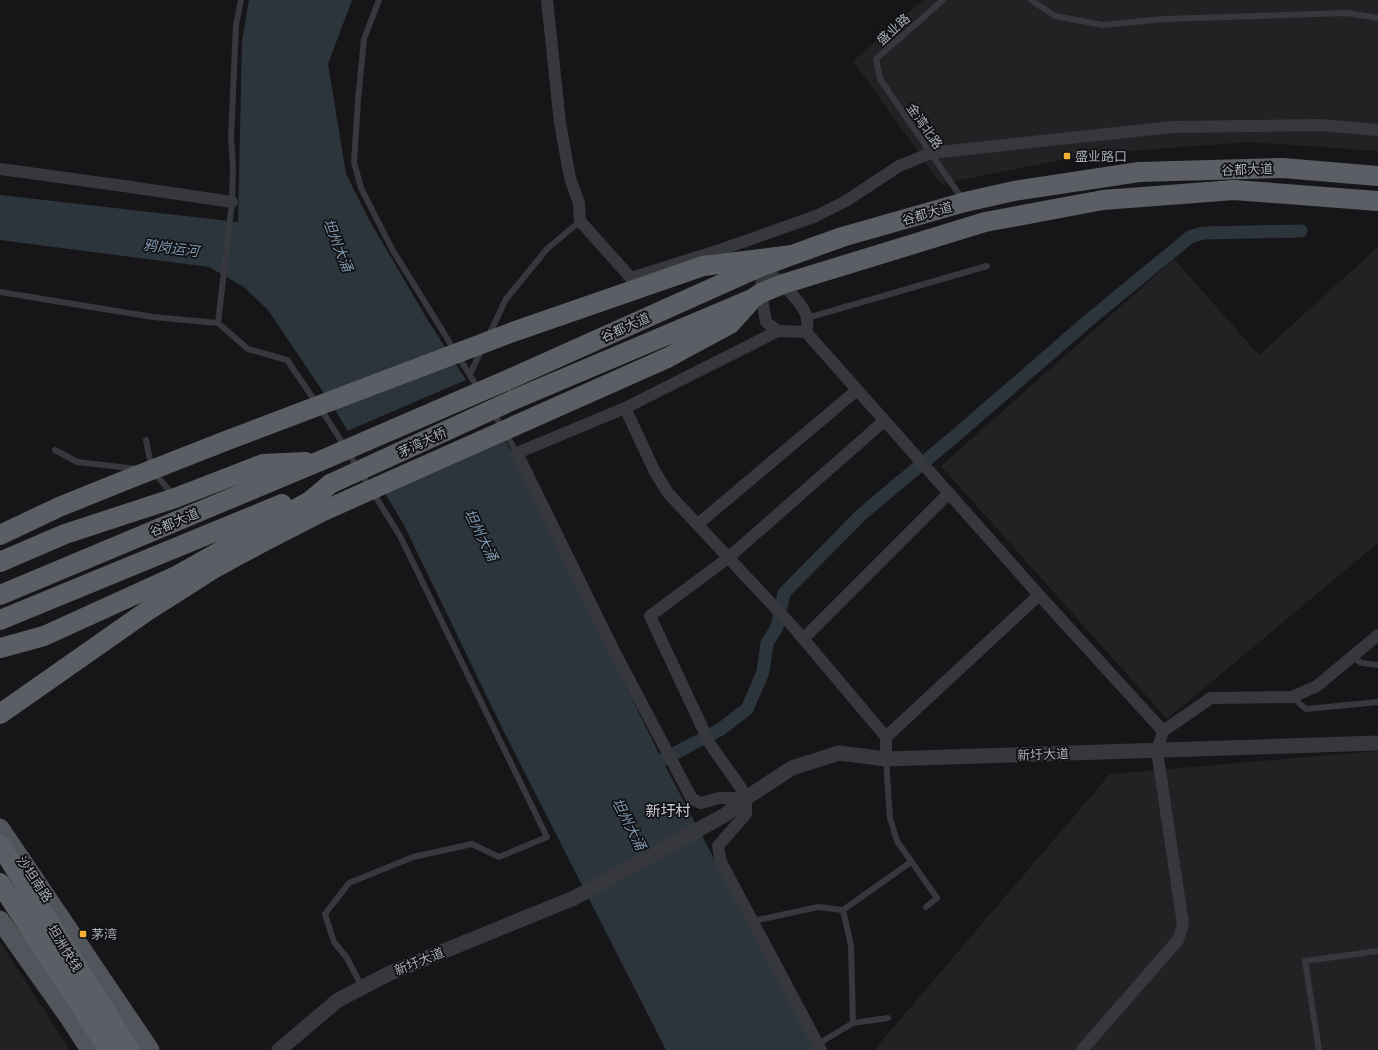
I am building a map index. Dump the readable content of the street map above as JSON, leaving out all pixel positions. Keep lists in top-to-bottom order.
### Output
{
  "streets": {
    "highway": ["谷都大道", "茅湾大桥", "坦洲快线"],
    "main road": ["沙坦南路"],
    "street": ["新圩大道"],
    "lane": ["盛业路", "金湾北路"]
  },
  "crossings": [
    ["盛业路", "金湾北路"],
    ["金湾北路", "谷都大道"],
    ["谷都大道", "茅湾大桥"]
  ],
  "districts": ["新圩村"],
  "water": ["坦州大涌", "鸦岗运河"],
  "places": {
    "transit": ["盛业路口", "茅湾"]
  }
}
